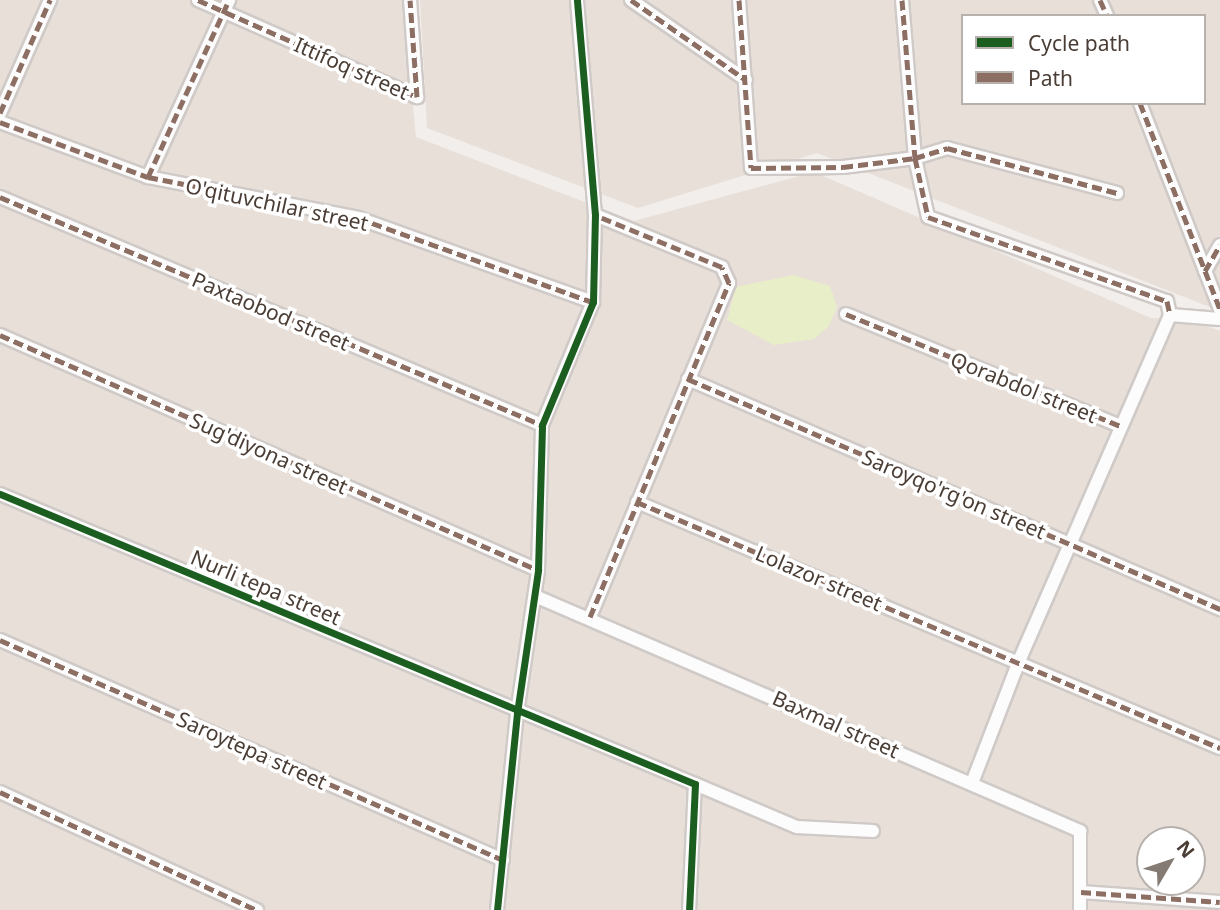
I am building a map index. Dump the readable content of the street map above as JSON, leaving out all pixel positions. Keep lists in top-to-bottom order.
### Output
{
  "streets": {
    "street": [
      "Ittifoq street",
      "O'qituvchilar street",
      "Paxtaobod street",
      "Qorabdol street",
      "Sug'diyona street",
      "Saroyqo'rg'on street",
      "Lolazor street",
      "Nurli tepa street",
      "Baxmal street",
      "Saroytepa street"
    ]
  },
  "legend": ["Cycle path", "Path"],
  "north": "top right"
}
